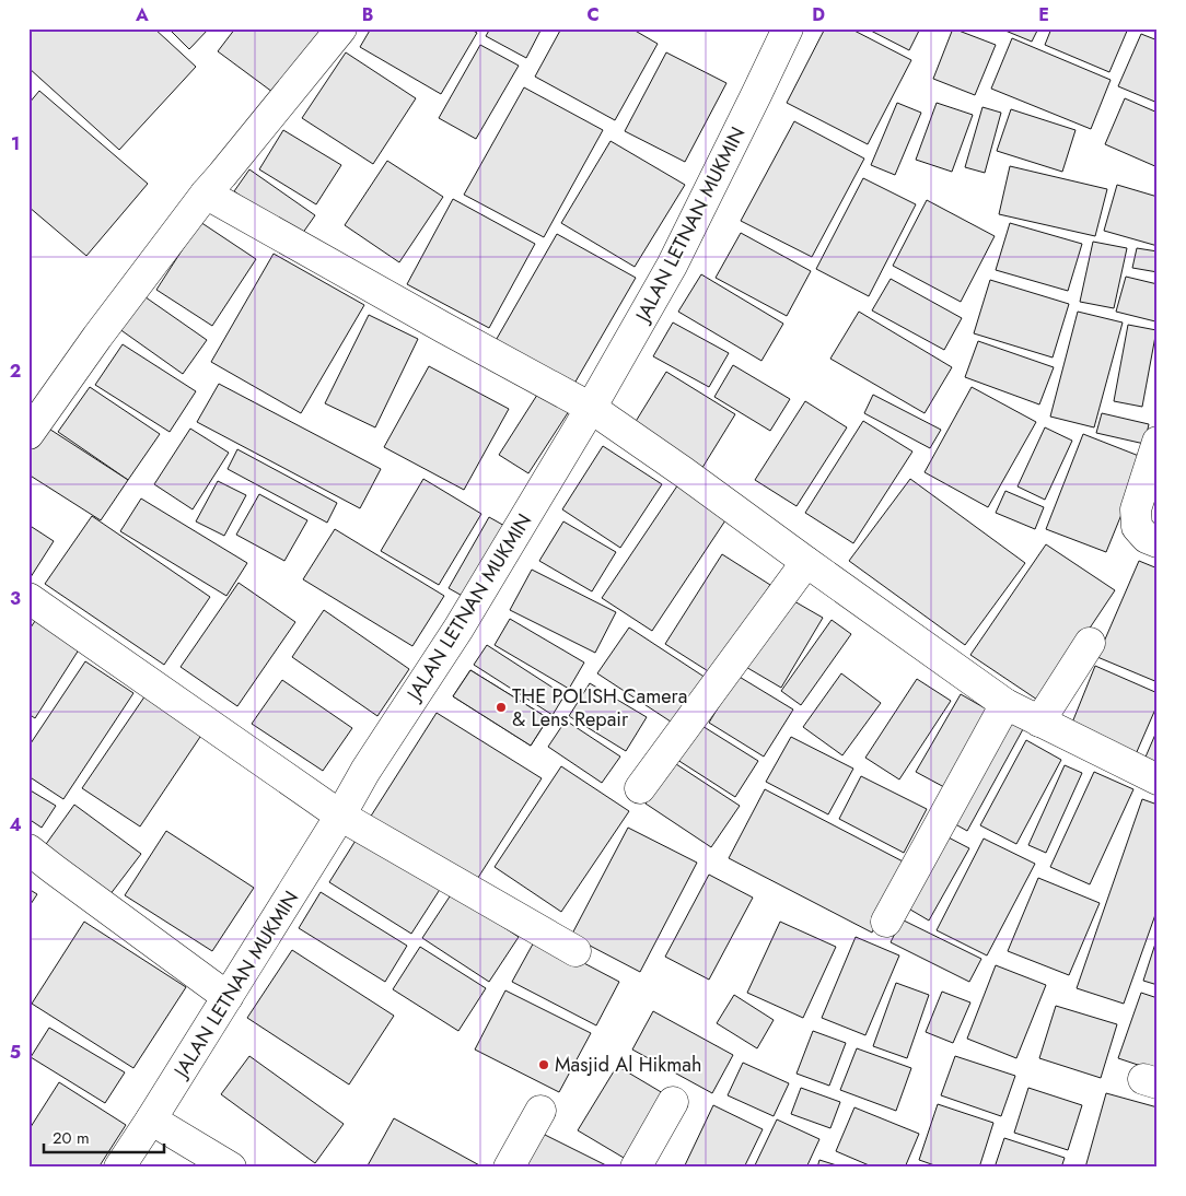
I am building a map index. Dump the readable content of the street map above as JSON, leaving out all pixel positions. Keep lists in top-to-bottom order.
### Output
{
  "streets": {
    "street": ["JALAN LETNAN MUKMIN"]
  },
  "places": ["THE POLISH Camera & Lens Repair", "Masjid Al Hikmah"],
  "scale_bar": "20 m",
  "grid": {
    "columns": [
      "A",
      "B",
      "C",
      "D",
      "E"
    ],
    "rows": [
      "1",
      "2",
      "3",
      "4",
      "5"
    ]
  }
}
